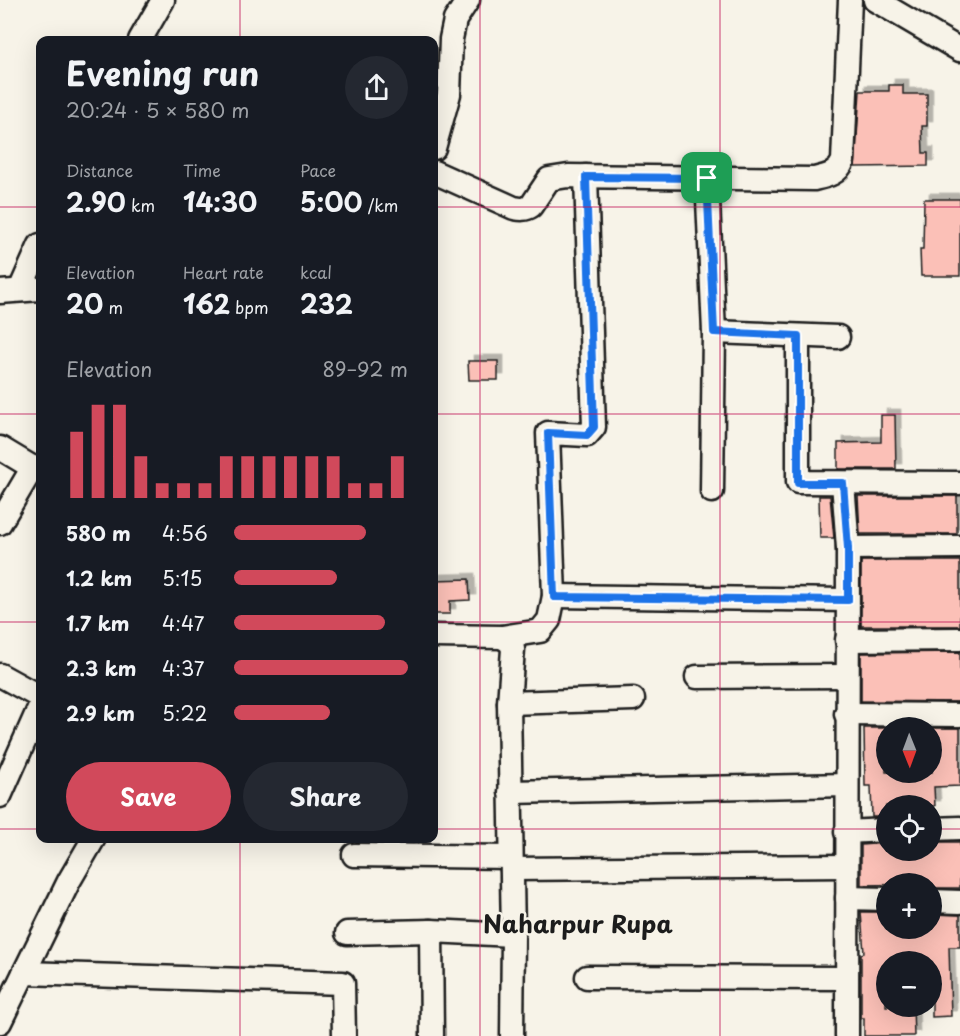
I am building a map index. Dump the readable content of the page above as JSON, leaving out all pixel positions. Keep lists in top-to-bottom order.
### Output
{
  "districts": ["Naharpur Rupa"],
  "north": "bottom",
  "page": {
    "heading": ["Evening run", "20:24 · 5 × 580 m"],
    "stats": [
      ["Distance", "2.90 km"],
      ["Time", "14:30"],
      ["Pace", "5:00 /km"],
      ["Elevation", "20 m"],
      ["Heart rate", "162 bpm"],
      ["kcal", "232"]
    ],
    "chart": ["Elevation", "89–92 m"],
    "list": [
      {
        "name": "580 m",
        "note": "4:56"
      },
      {
        "name": "1.2 km",
        "note": "5:15"
      },
      {
        "name": "1.7 km",
        "note": "4:47"
      },
      {
        "name": "2.3 km",
        "note": "4:37"
      },
      {
        "name": "2.9 km",
        "note": "5:22"
      }
    ],
    "map_buttons": ["+", "−"],
    "buttons": ["Save", "Share"]
  }
}
